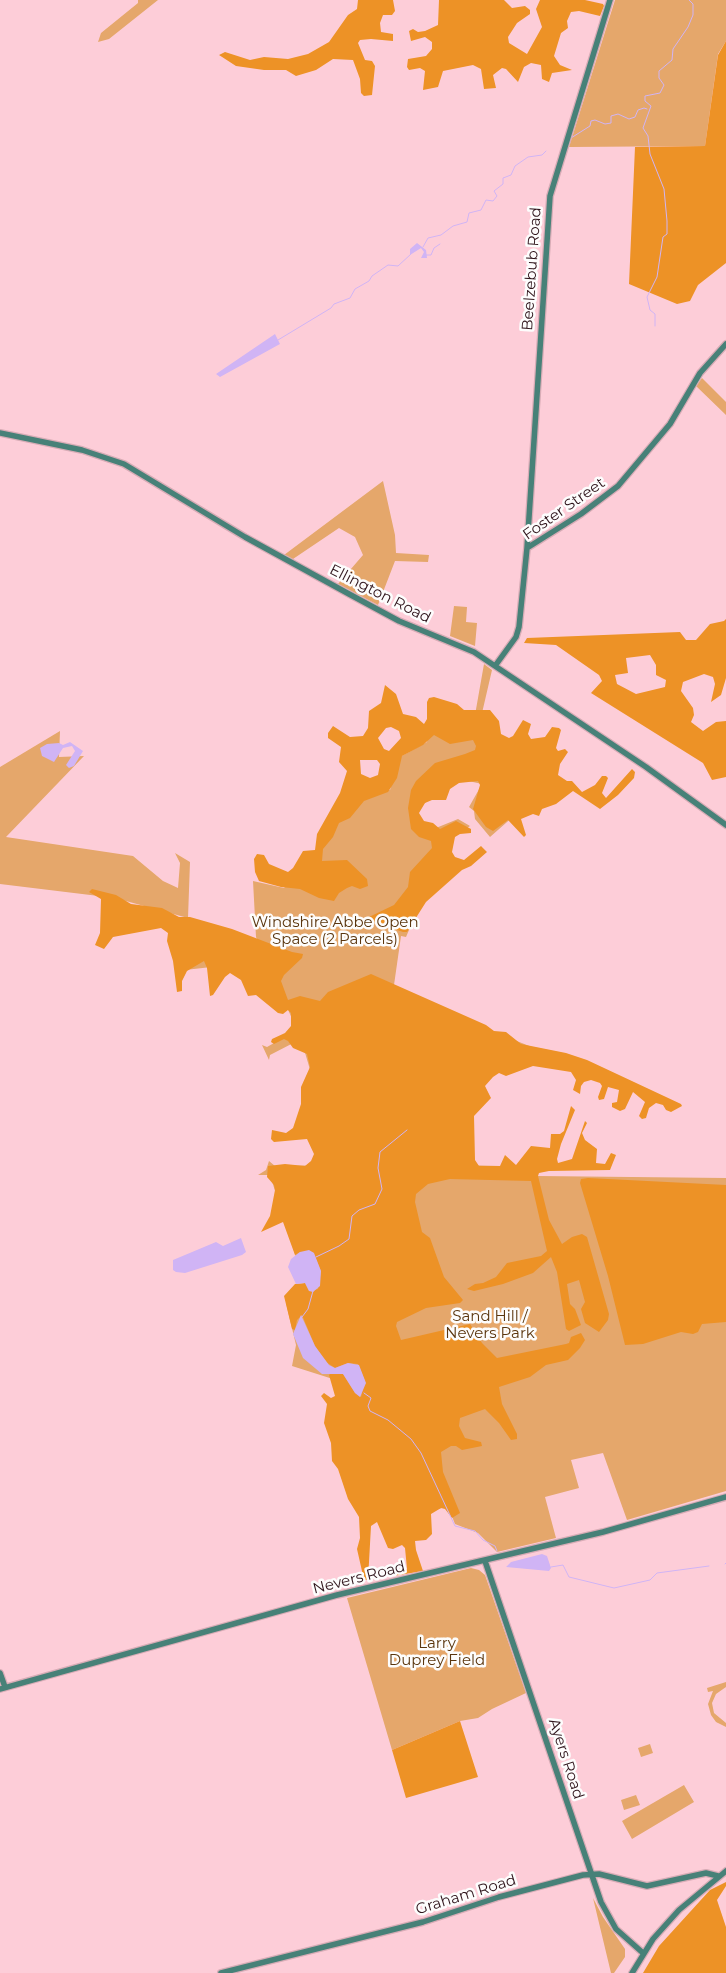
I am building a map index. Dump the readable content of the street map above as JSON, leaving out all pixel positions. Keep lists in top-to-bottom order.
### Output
{
  "streets": {
    "street": [
      "Beelzebub Road",
      "Foster Street",
      "Ellington Road",
      "Nevers Road",
      "Ayers Road",
      "Graham Road"
    ]
  },
  "crossings": [
    ["Beelzebub Road", "Foster Street"],
    ["Foster Street", "Ellington Road"],
    ["Nevers Road", "Ayers Road"],
    ["Ayers Road", "Graham Road"]
  ],
  "parks": ["Windshire Abbe Open Space (2 Parcels)", "Sand Hill / Nevers Park", "Larry Duprey Field"]
}
